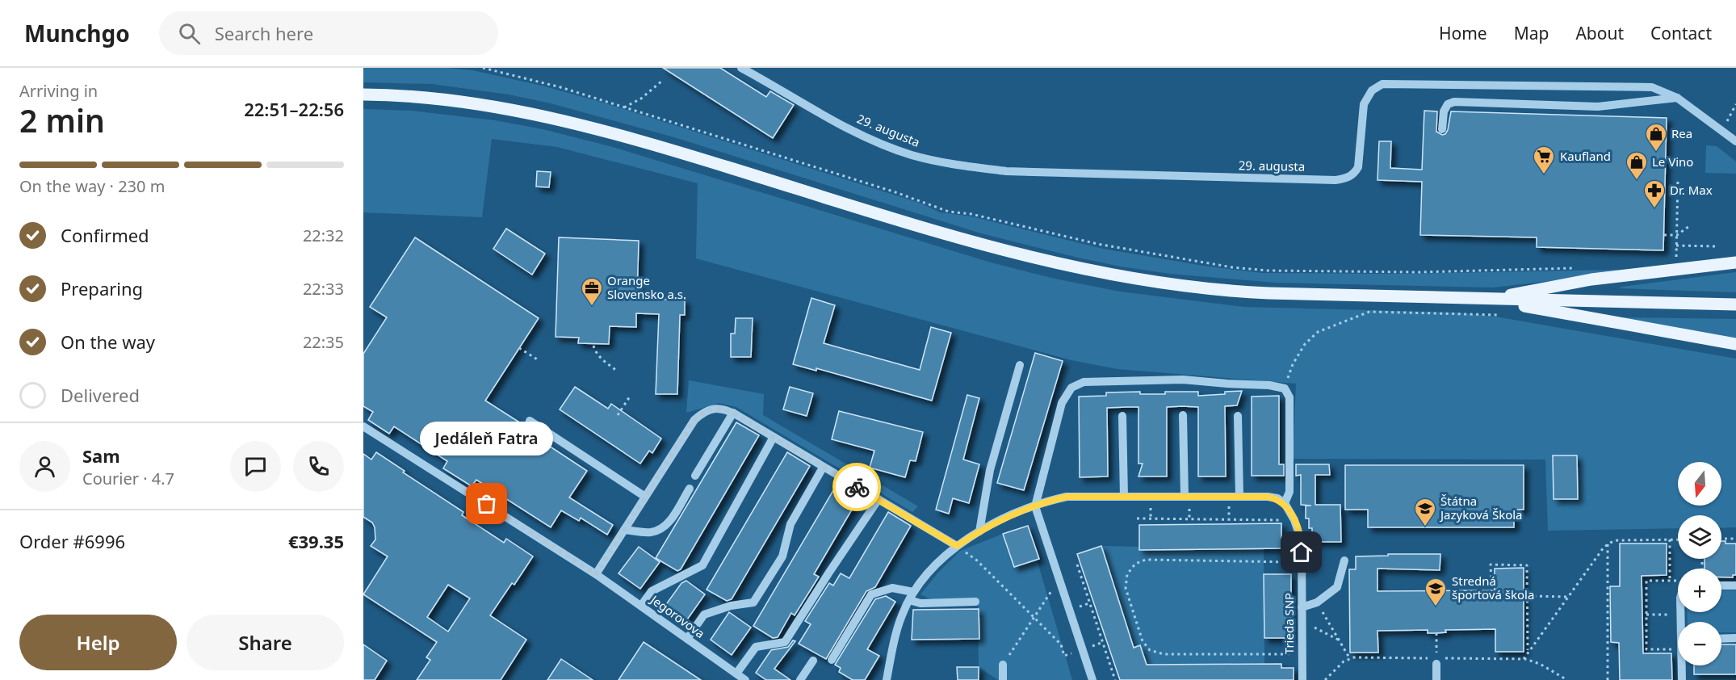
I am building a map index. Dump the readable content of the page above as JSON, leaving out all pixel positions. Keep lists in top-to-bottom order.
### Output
{
  "streets": {
    "street": ["29. augusta", "Jegorovova", "Trieda SNP"]
  },
  "places": {
    "shop": ["Rea", "Le Vino"],
    "supermarket": ["Kaufland"],
    "pharmacy": ["Dr. Max"],
    "office": ["Orange Slovensko a.s."],
    "other": ["Jedáleň Fatra"],
    "school or university": ["Štátna Jazyková Škola", "Stredná športová škola"]
  },
  "north": "bottom",
  "page": {
    "header": "Munchgo",
    "search": "Search here",
    "nav": [
      "Home",
      "Map",
      "About",
      "Contact"
    ],
    "heading": ["2 min", "Arriving in", "22:51–22:56"],
    "panel": [
      "Sam",
      "Courier · 4.7",
      "Order #6996",
      "€39.35"
    ],
    "bar": "On the way · 230 m",
    "list": [
      ["Confirmed", "22:32"],
      ["Preparing", "22:33"],
      ["On the way", "22:35"],
      "Delivered"
    ],
    "bubble": "Jedáleň Fatra",
    "map_buttons": ["+", "−"],
    "buttons": ["Help", "Share"]
  }
}
